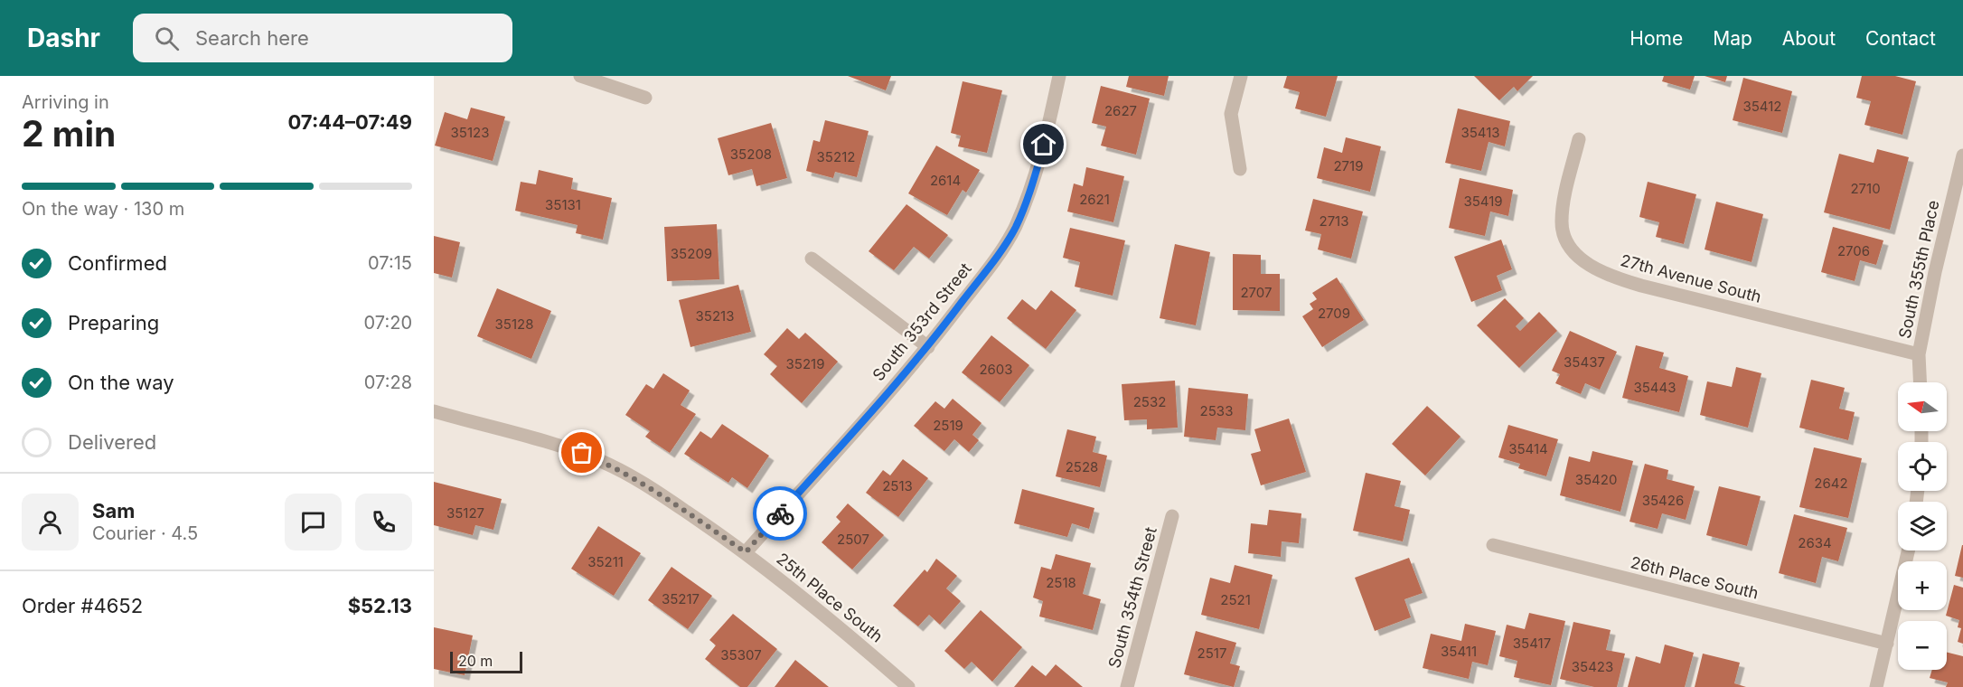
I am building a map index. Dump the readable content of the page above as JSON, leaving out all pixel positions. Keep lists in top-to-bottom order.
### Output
{
  "streets": {
    "street": [
      "South 355th Place",
      "27th Avenue South",
      "South 353rd Street",
      "26th Place South",
      "25th Place South",
      "South 354th Street"
    ]
  },
  "crossings": [
    ["South 355th Place", "27th Avenue South"],
    ["South 353rd Street", "25th Place South"]
  ],
  "house_numbers": [
    "35412",
    "2627",
    "35123",
    "35413",
    "35208",
    "35212",
    "2719",
    "2614",
    "2710",
    "2621",
    "35419",
    "35131",
    "2713",
    "2706",
    "35209",
    "2707",
    "2709",
    "35213",
    "35128",
    "35437",
    "35219",
    "2603",
    "35443",
    "2532",
    "2533",
    "2519",
    "35414",
    "2528",
    "35420",
    "2642",
    "2513",
    "35426",
    "35127",
    "2507",
    "2634",
    "35211",
    "2518",
    "35217",
    "2521",
    "35417",
    "35411",
    "2517",
    "35307",
    "35423"
  ],
  "scale_bar": "20 m",
  "north": "left",
  "page": {
    "header": "Dashr",
    "search": "Search here",
    "nav": [
      "Home",
      "Map",
      "About",
      "Contact"
    ],
    "heading": ["2 min", "Arriving in", "07:44–07:49"],
    "panel": [
      "Sam",
      "Courier · 4.5",
      "Order #4652",
      "$52.13"
    ],
    "bar": "On the way · 130 m",
    "list": [
      ["Confirmed", "07:15"],
      ["Preparing", "07:20"],
      ["On the way", "07:28"],
      "Delivered"
    ],
    "map_buttons": ["+", "−"],
    "scale": "20 m"
  }
}
